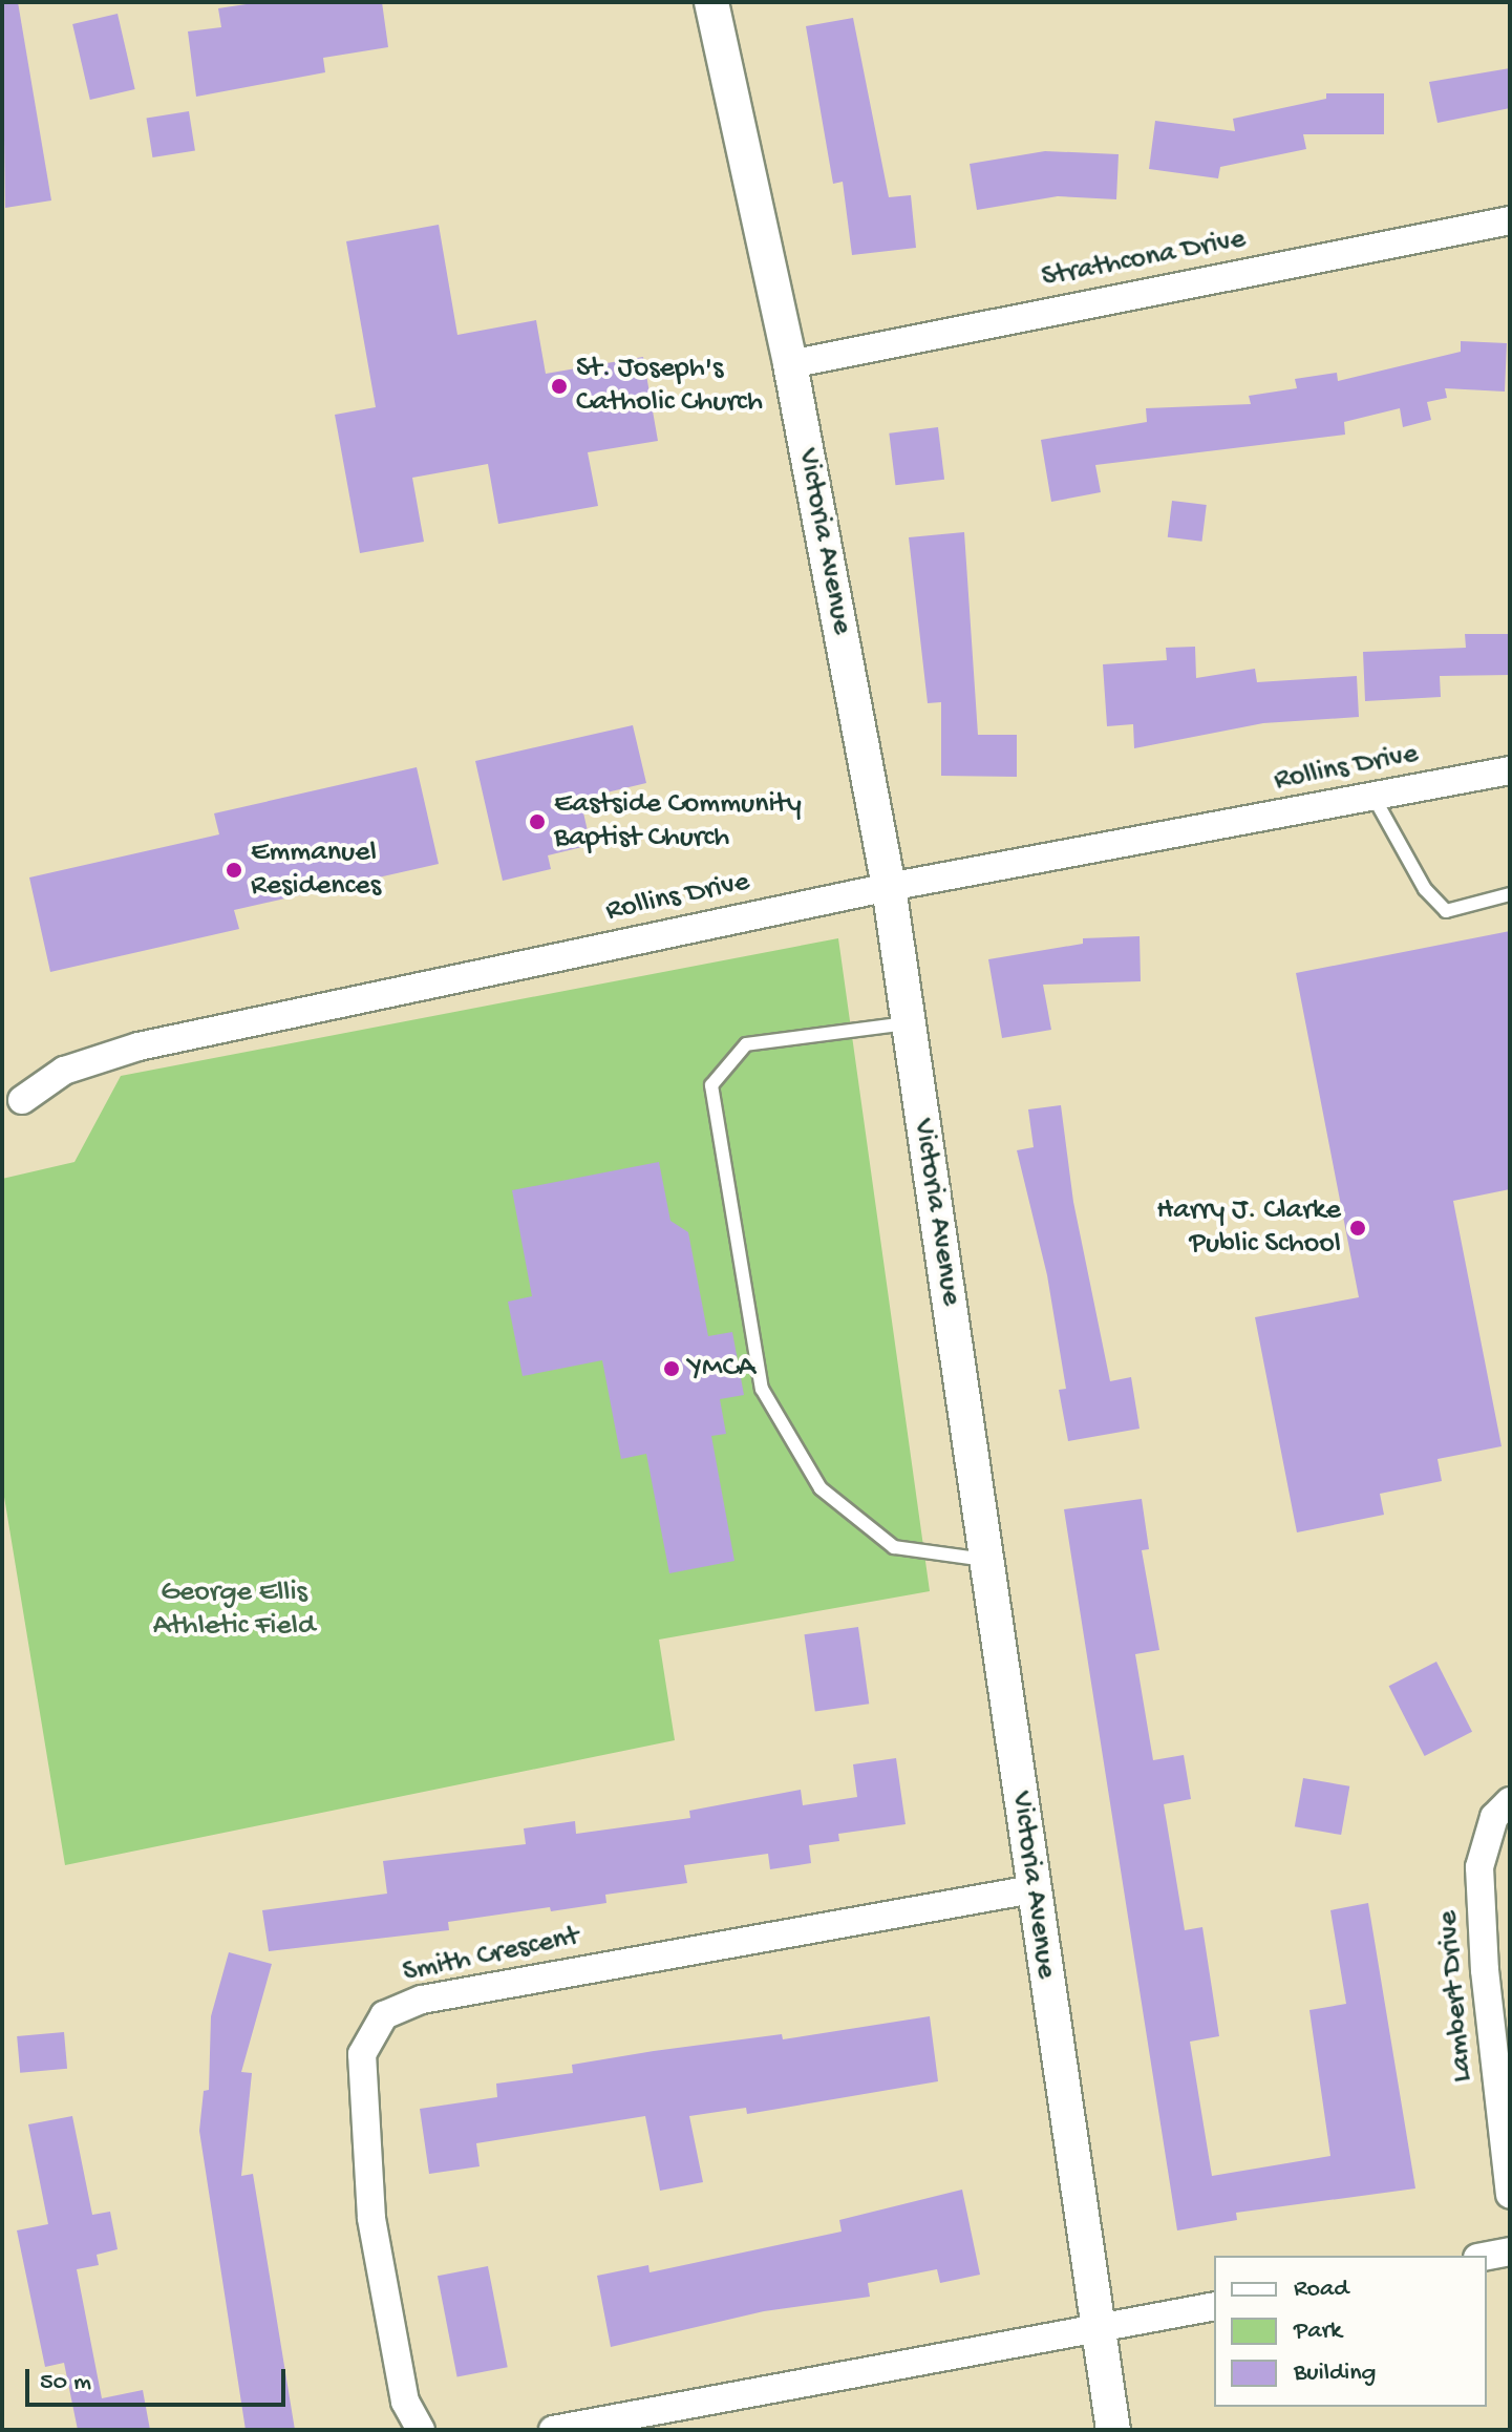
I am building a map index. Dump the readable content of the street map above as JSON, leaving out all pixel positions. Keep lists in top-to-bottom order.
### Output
{
  "streets": {
    "street": [
      "Strathcona Drive",
      "Victoria Avenue",
      "Rollins Drive",
      "Smith Crescent",
      "Lambert Drive"
    ]
  },
  "crossings": [
    ["Strathcona Drive", "Victoria Avenue"],
    ["Victoria Avenue", "Rollins Drive"],
    ["Victoria Avenue", "Smith Crescent"]
  ],
  "parks": ["George Ellis Athletic Field"],
  "places": [
    "St. Joseph's Catholic Church",
    "Eastside Community Baptist Church",
    "Emmanuel Residences",
    "Harry J. Clarke Public School",
    "YMCA"
  ],
  "legend": ["Road", "Park", "Building"],
  "scale_bar": "50 m"
}
